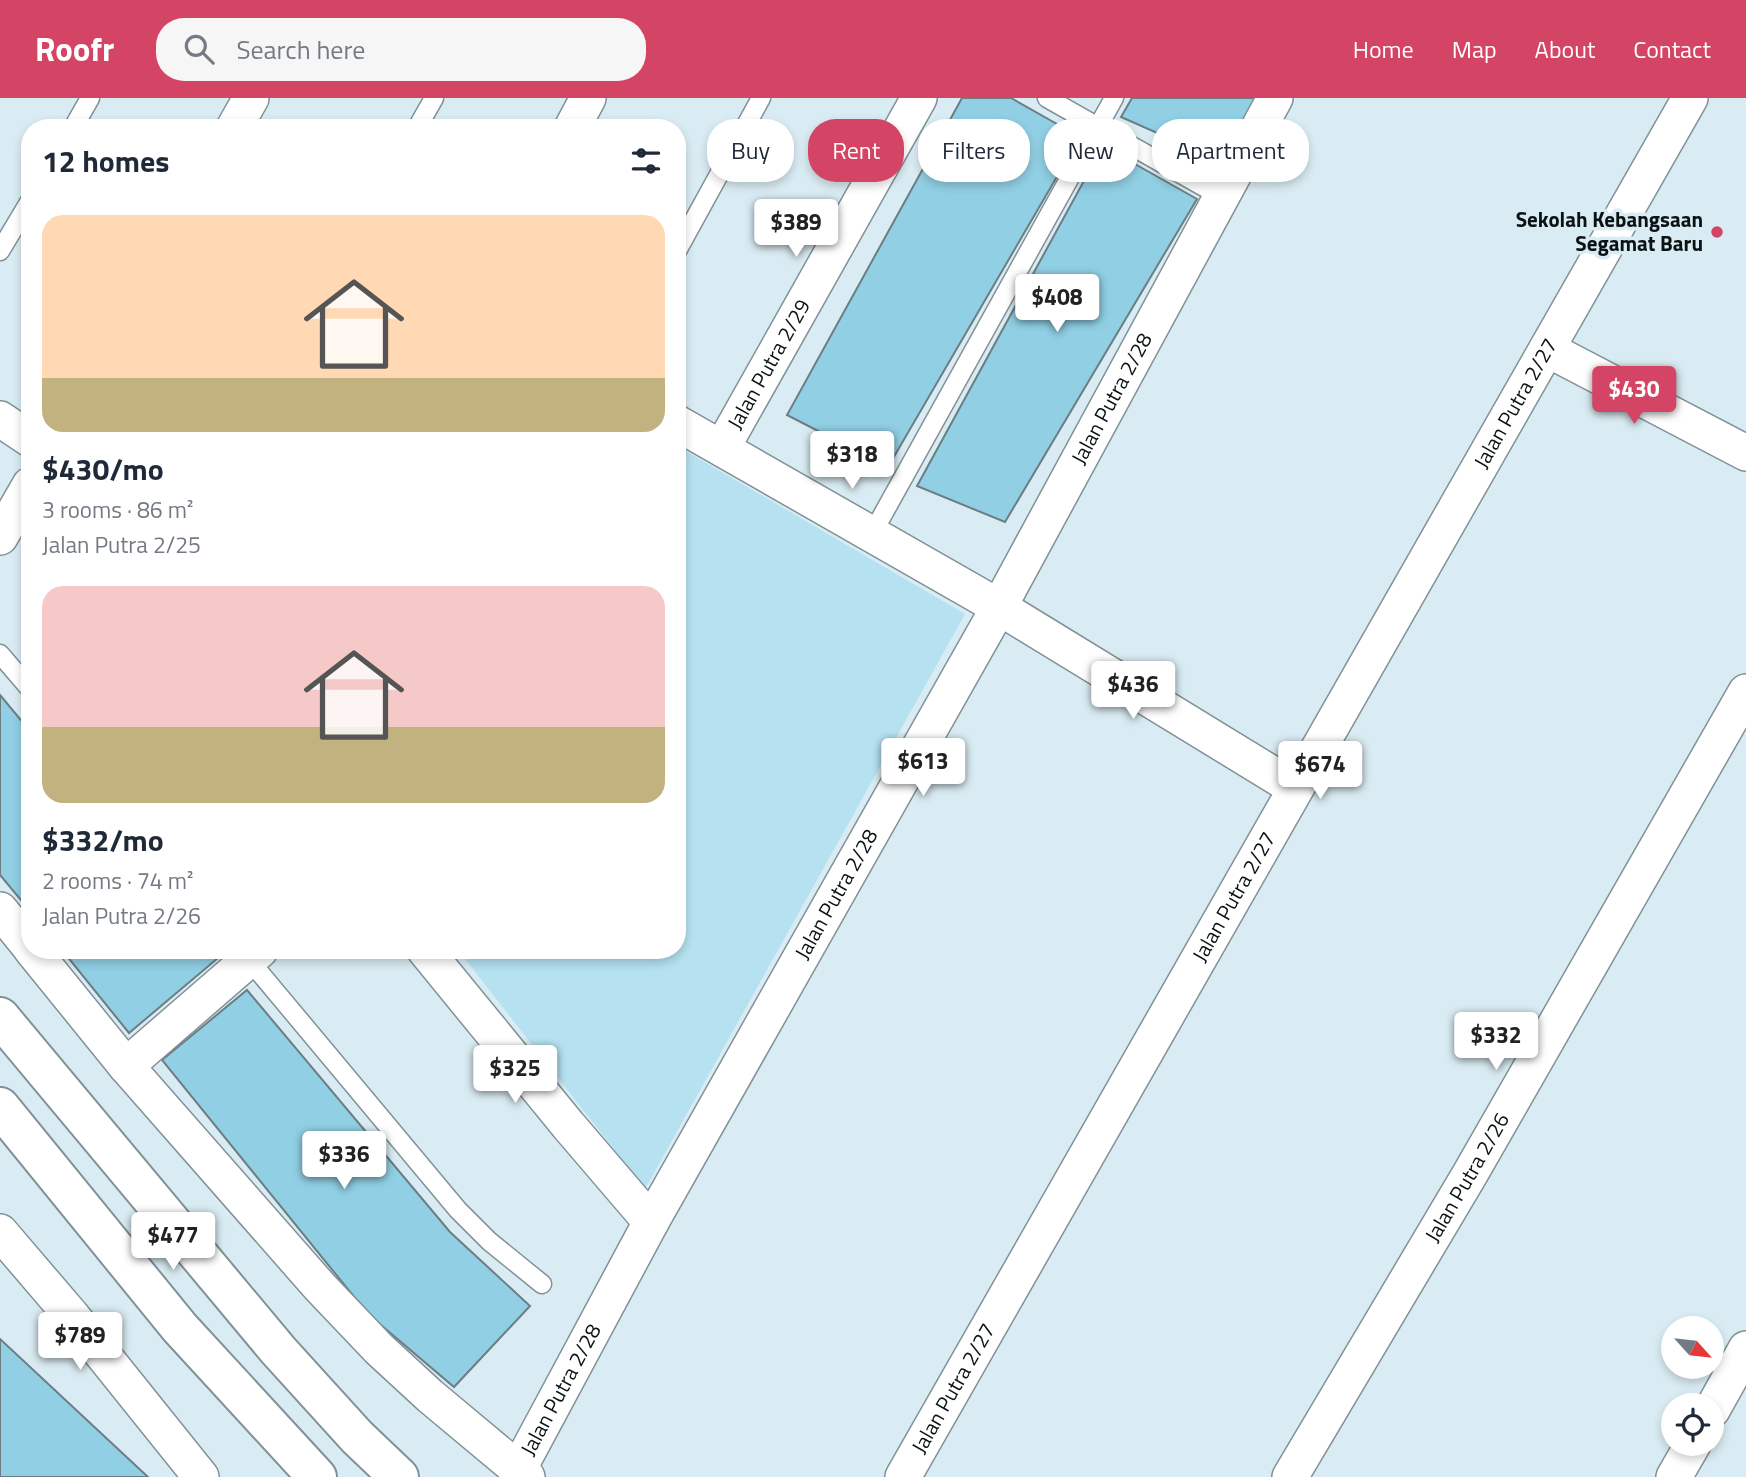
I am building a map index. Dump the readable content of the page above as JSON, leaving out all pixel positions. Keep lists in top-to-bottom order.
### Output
{
  "streets": {
    "street": [
      "Jalan Putra 2/29",
      "Jalan Putra 2/28",
      "Jalan Putra 2/27",
      "Jalan Putra 2/26"
    ]
  },
  "places": ["Sekolah Kebangsaan Segamat Baru"],
  "north": "bottom right",
  "page": {
    "header": "Roofr",
    "search": "Search here",
    "nav": [
      "Home",
      "Map",
      "About",
      "Contact"
    ],
    "chip": [
      "Buy",
      "Rent",
      "Filters",
      "New",
      "Apartment"
    ],
    "heading": "12 homes",
    "price": [
      "$389",
      "$408",
      "$430",
      "$318",
      "$436",
      "$613",
      "$674",
      "$332",
      "$325",
      "$336",
      "$477",
      "$789"
    ],
    "list": [
      {
        "name": "$430/mo",
        "note": "3 rooms · 86 m² · Jalan Putra 2/25"
      },
      {
        "name": "$332/mo",
        "note": "2 rooms · 74 m² · Jalan Putra 2/26"
      }
    ]
  }
}
